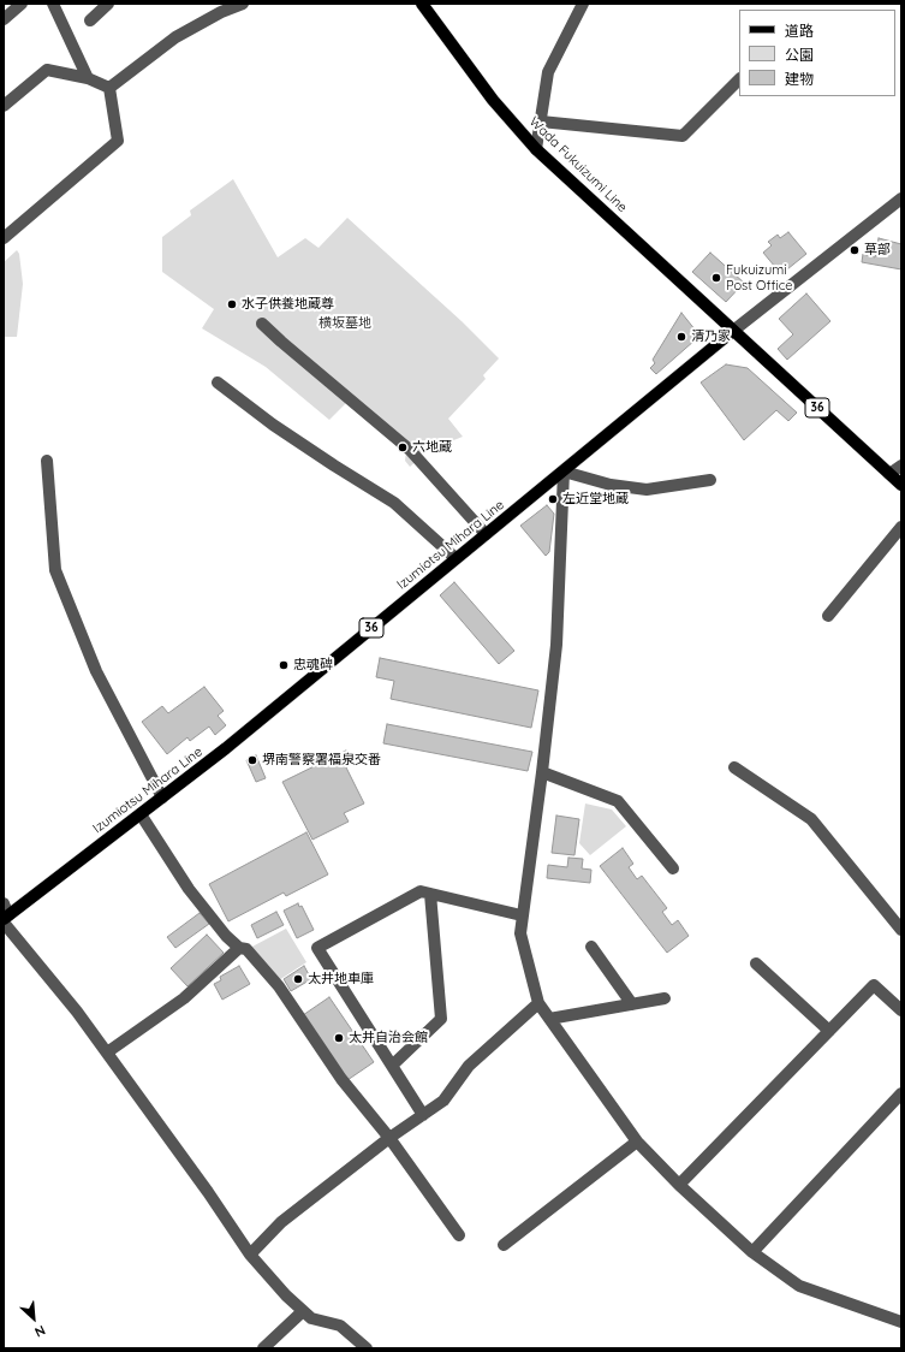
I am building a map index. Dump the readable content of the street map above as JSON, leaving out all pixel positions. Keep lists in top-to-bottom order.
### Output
{
  "streets": {
    "main road": ["Wada Fukuizumi Line", "36", "Izumiotsu Mihara Line"]
  },
  "crossings": [
    ["Wada Fukuizumi Line", "36"],
    ["Wada Fukuizumi Line", "Izumiotsu Mihara Line"],
    ["36", "Izumiotsu Mihara Line"]
  ],
  "parks": ["横坂墓地"],
  "places": [
    "草部",
    "Fukuizumi Post Office",
    "水子供養地蔵尊",
    "清乃家",
    "六地蔵",
    "左近堂地蔵",
    "忠魂碑",
    "堺南警察署福泉交番",
    "太井地車庫",
    "太井自治会館"
  ],
  "legend": ["道路", "公園", "建物"],
  "north": "bottom right"
}
